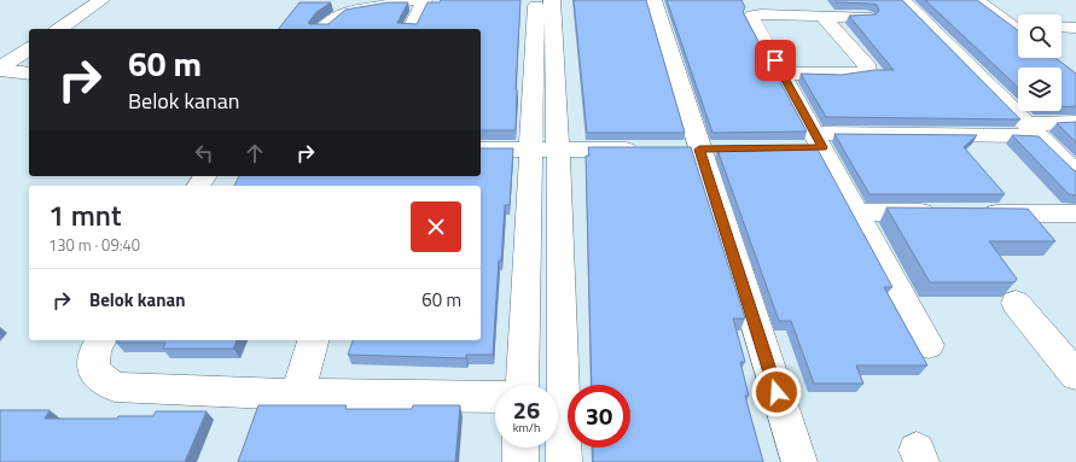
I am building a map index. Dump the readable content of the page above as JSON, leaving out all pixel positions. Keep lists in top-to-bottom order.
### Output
{
  "page": {
    "turn": ["60 m", "Belok kanan"],
    "heading": ["1 mnt", "130 m · 09:40"],
    "list": [
      {
        "name": "Belok kanan",
        "value": "60 m"
      }
    ],
    "speed": "26 km/h",
    "limit": "30"
  }
}
